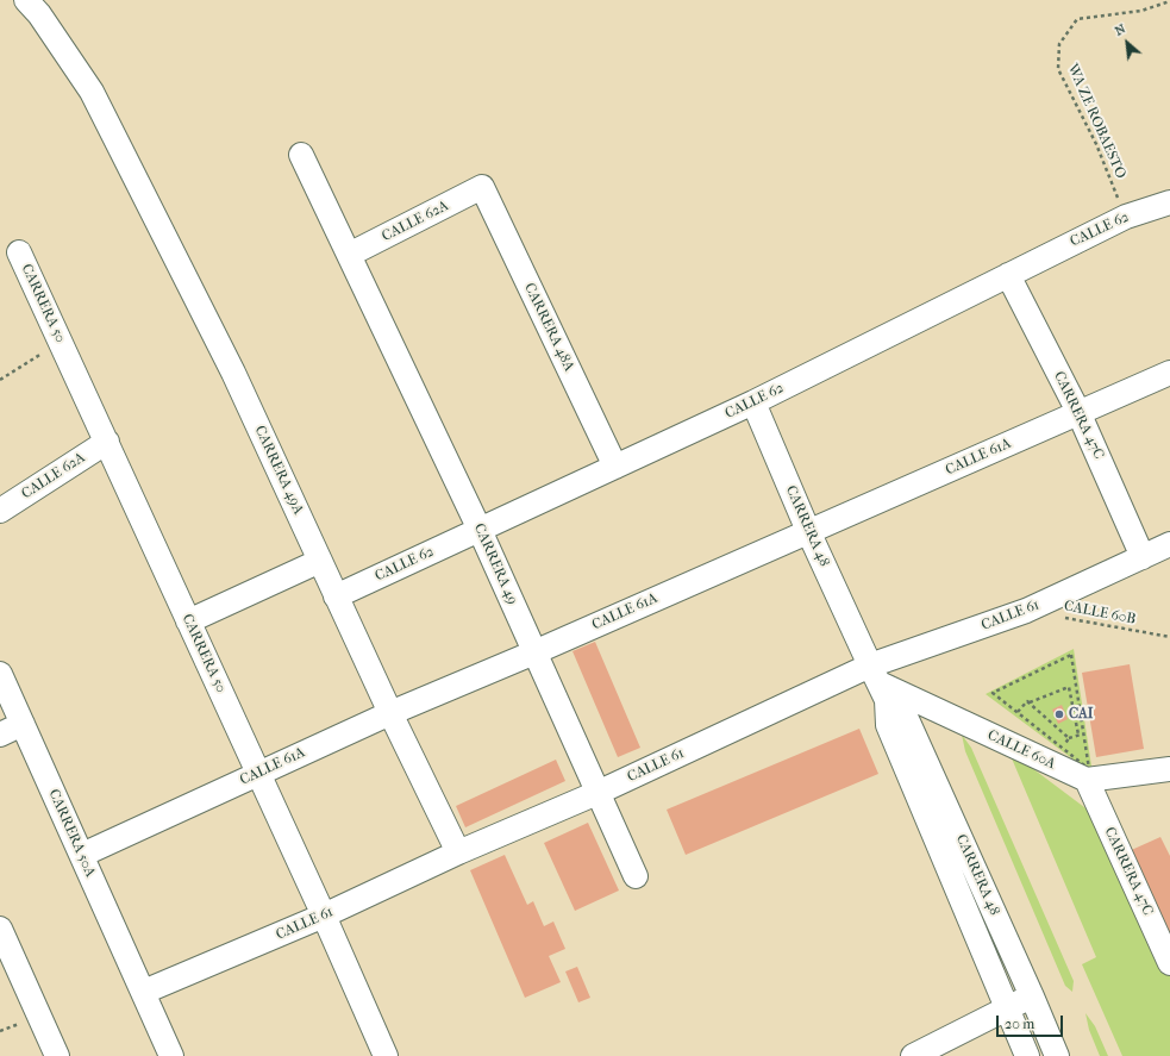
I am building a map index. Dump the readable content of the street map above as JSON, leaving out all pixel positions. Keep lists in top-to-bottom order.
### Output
{
  "streets": {
    "street": [
      "CALLE 62A",
      "CALLE 62",
      "CARRERA 50",
      "CARRERA 48A",
      "CARRERA 47C",
      "CALLE 61A",
      "CARRERA 49A",
      "CARRERA 48",
      "CARRERA 49",
      "CALLE 61",
      "CALLE 60A",
      "CARRERA 50A"
    ],
    "path": ["WA ZE ROBAESTO", "CALLE 60B"]
  },
  "crossings": [
    ["WA ZE ROBAESTO", "CALLE 62"],
    ["CALLE 62A", "CARRERA 50"],
    ["CALLE 62A", "CARRERA 48A"],
    ["CALLE 62A", "CARRERA 49"],
    ["CALLE 62", "CARRERA 48A"],
    ["CALLE 62", "CARRERA 47C"],
    ["CALLE 62", "CARRERA 49A"],
    ["CALLE 62", "CARRERA 48"],
    ["CALLE 62", "CARRERA 49"],
    ["CARRERA 50", "CALLE 61A"],
    ["CARRERA 50", "CALLE 61"],
    ["CARRERA 47C", "CALLE 61A"],
    ["CARRERA 47C", "CALLE 61"],
    ["CARRERA 47C", "CALLE 60A"],
    ["CALLE 61A", "CARRERA 49A"],
    ["CALLE 61A", "CARRERA 48"],
    ["CALLE 61A", "CARRERA 49"],
    ["CALLE 61A", "CARRERA 50A"],
    ["CARRERA 49A", "CALLE 61"],
    ["CARRERA 48", "CALLE 61"],
    ["CARRERA 48", "CALLE 60A"],
    ["CARRERA 49", "CALLE 61"],
    ["CALLE 61", "CALLE 60A"],
    ["CALLE 61", "CARRERA 50A"]
  ],
  "places": ["CAI"],
  "scale_bar": "20 m",
  "north": "top left"
}
